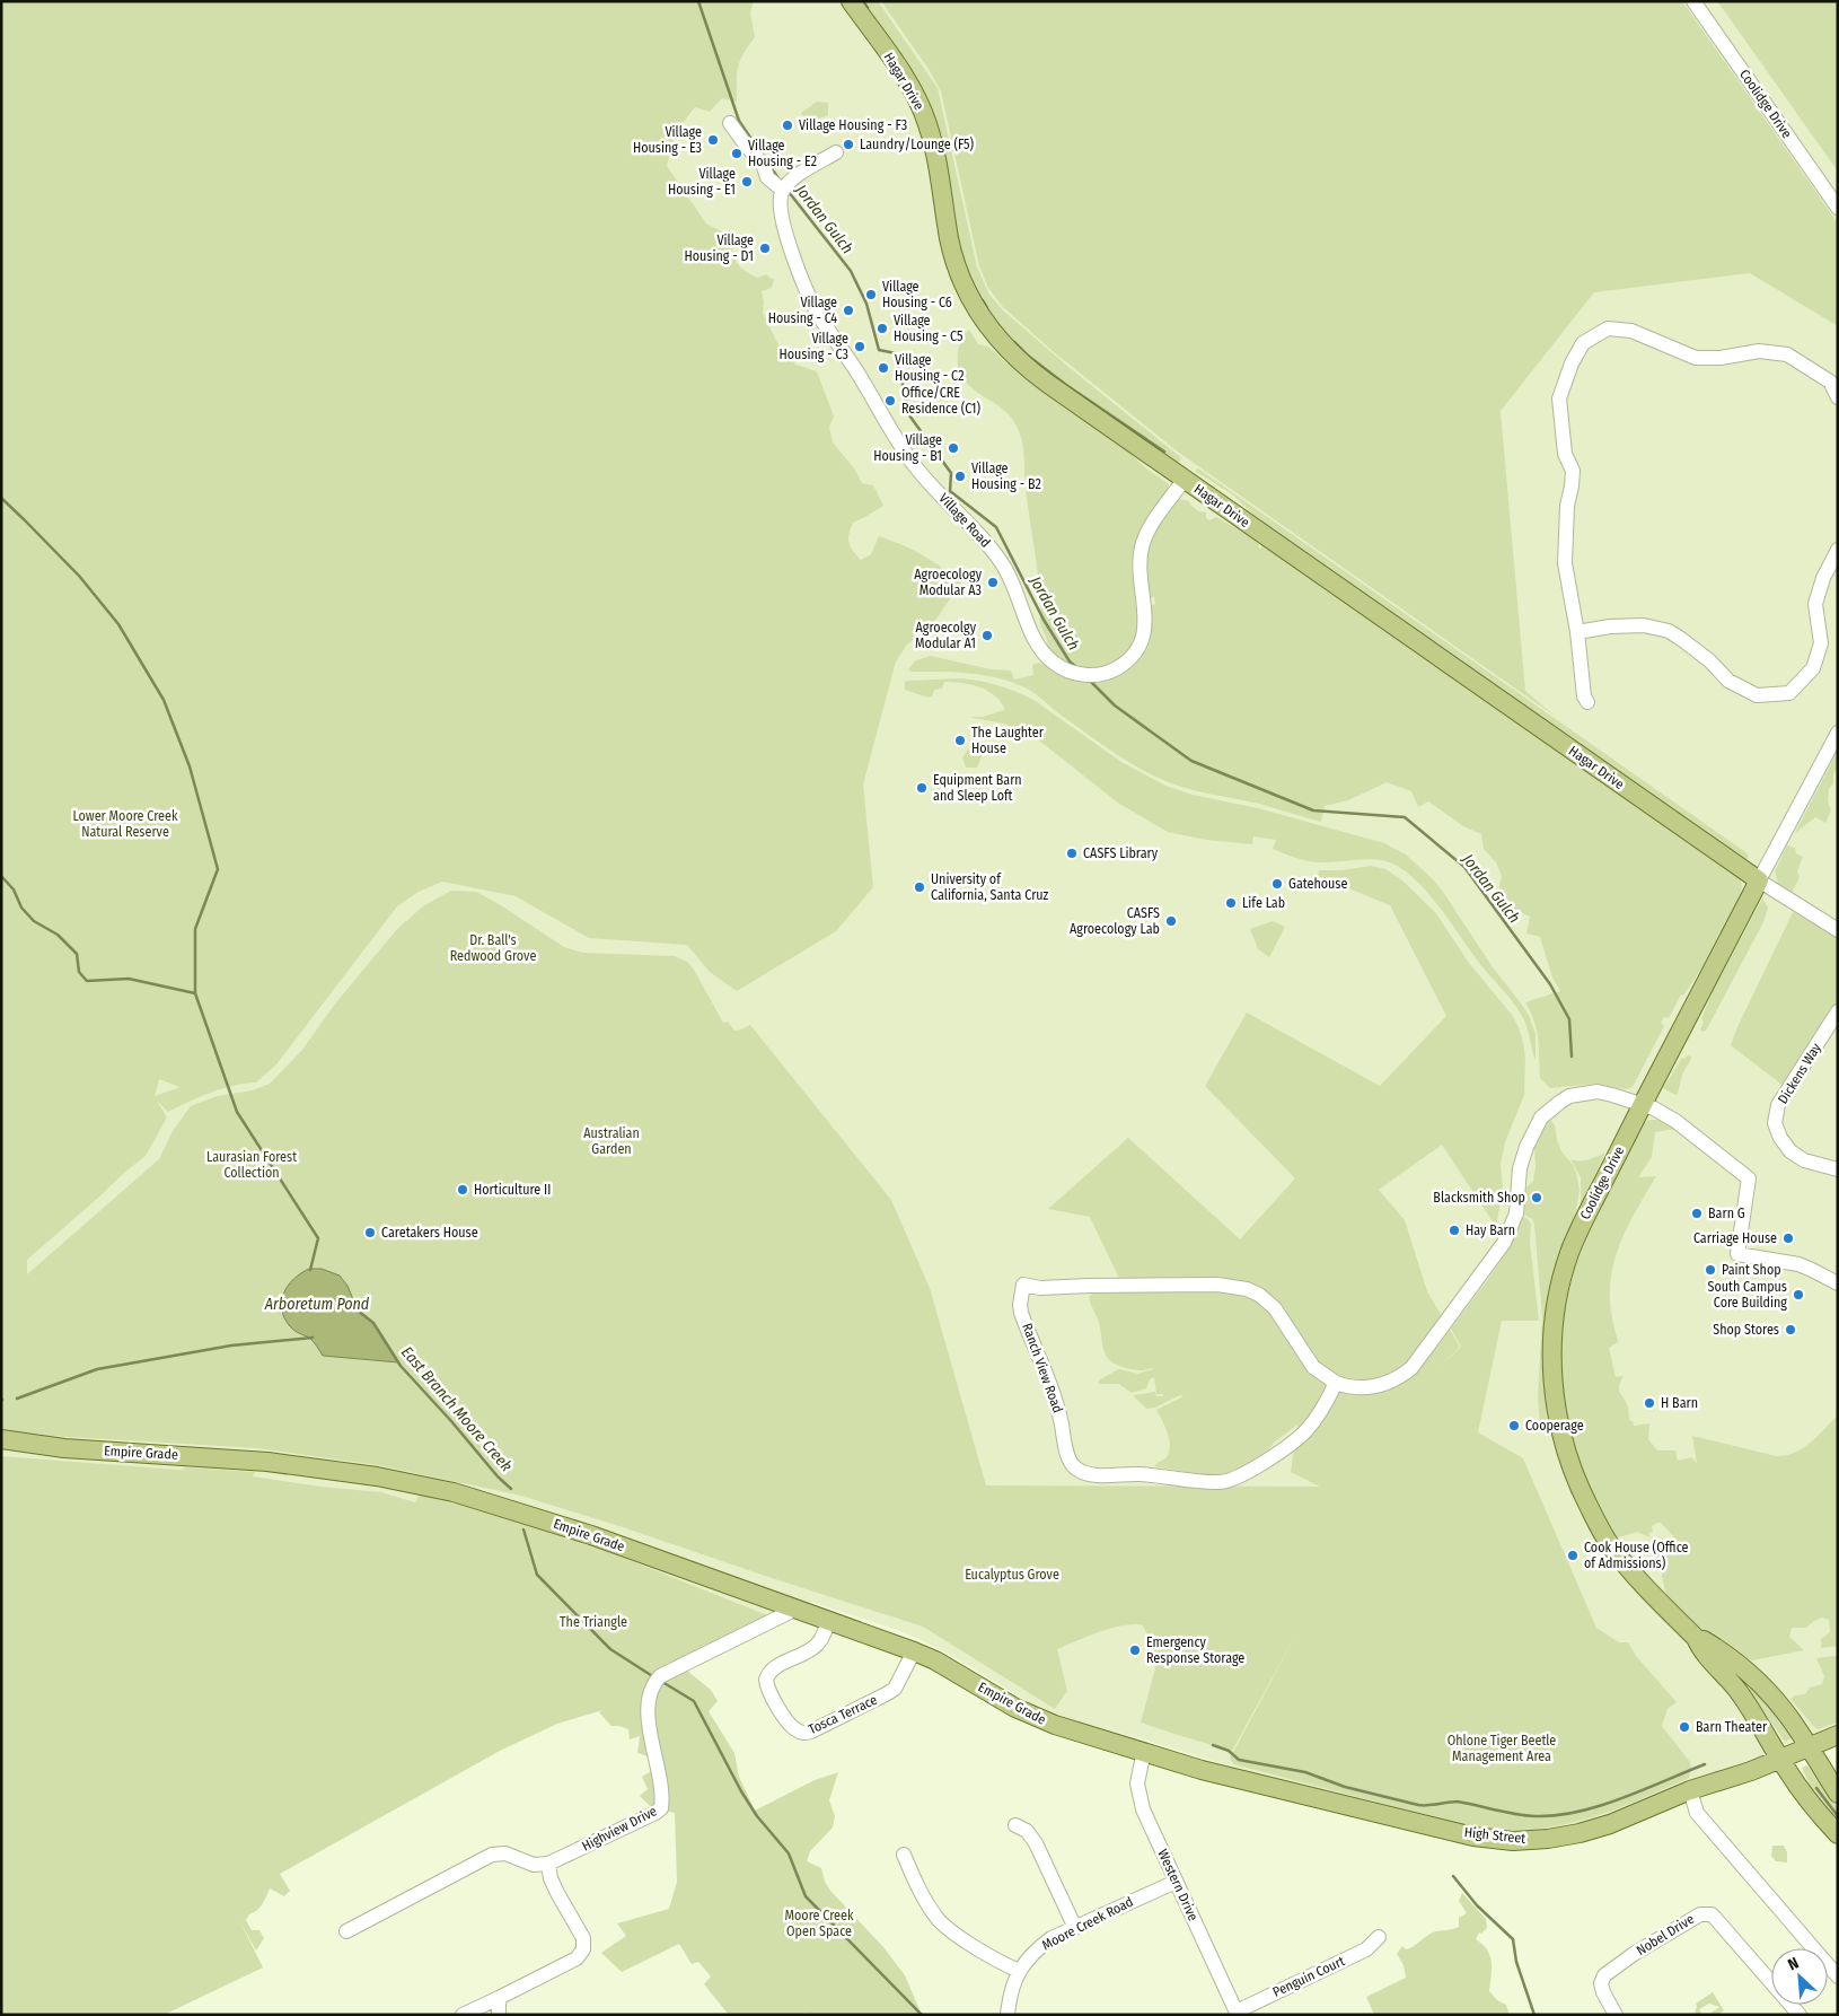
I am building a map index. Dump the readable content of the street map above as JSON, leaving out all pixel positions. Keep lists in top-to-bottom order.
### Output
{
  "streets": {
    "main road": [
      "Hagar Drive",
      "Coolidge Drive",
      "Empire Grade",
      "High Street"
    ],
    "street": [
      "Village Road",
      "Dickens Way",
      "Ranch View Road",
      "Tosca Terrace",
      "Highview Drive",
      "Western Drive",
      "Moore Creek Road",
      "Nobel Drive",
      "Penguin Court"
    ]
  },
  "crossings": [
    ["Hagar Drive", "Coolidge Drive"],
    ["Hagar Drive", "Village Road"],
    ["Coolidge Drive", "Ranch View Road"],
    ["Coolidge Drive", "High Street"],
    ["Empire Grade", "Tosca Terrace"],
    ["Empire Grade", "Highview Drive"],
    ["Empire Grade", "High Street"],
    ["Empire Grade", "Western Drive"],
    ["High Street", "Western Drive"],
    ["Western Drive", "Moore Creek Road"],
    ["Western Drive", "Penguin Court"]
  ],
  "water": ["Jordan Gulch", "Arboretum Pond", "East Branch Moore Creek"],
  "parks": [
    "Lower Moore Creek Natural Reserve",
    "Dr. Ball's Redwood Grove",
    "Australian Garden",
    "Laurasian Forest Collection",
    "Eucalyptus Grove",
    "The Triangle",
    "Ohlone Tiger Beetle Management Area",
    "Moore Creek Open Space"
  ],
  "places": [
    "Village Housing - F3",
    "Village Housing - E3",
    "Laundry/Lounge (F5)",
    "Village Housing - E2",
    "Village Housing - E1",
    "Village Housing - D1",
    "Village Housing - C6",
    "Village Housing - C4",
    "Village Housing - C5",
    "Village Housing - C3",
    "Village Housing - C2",
    "Office/CRE Residence (C1)",
    "Village Housing - B1",
    "Village Housing - B2",
    "Agroecology Modular A3",
    "Agroecolgy Modular A1",
    "The Laughter House",
    "Equipment Barn and Sleep Loft",
    "CASFS Library",
    "Gatehouse",
    "University of California, Santa Cruz",
    "Life Lab",
    "CASFS Agroecology Lab",
    "Horticulture II",
    "Blacksmith Shop",
    "Barn G",
    "Hay Barn",
    "Caretakers House",
    "Carriage House",
    "Paint Shop",
    "South Campus Core Building",
    "Shop Stores",
    "H Barn",
    "Cooperage",
    "Cook House (Office of Admissions)",
    "Emergency Response Storage",
    "Barn Theater"
  ],
  "north": "top left"
}
